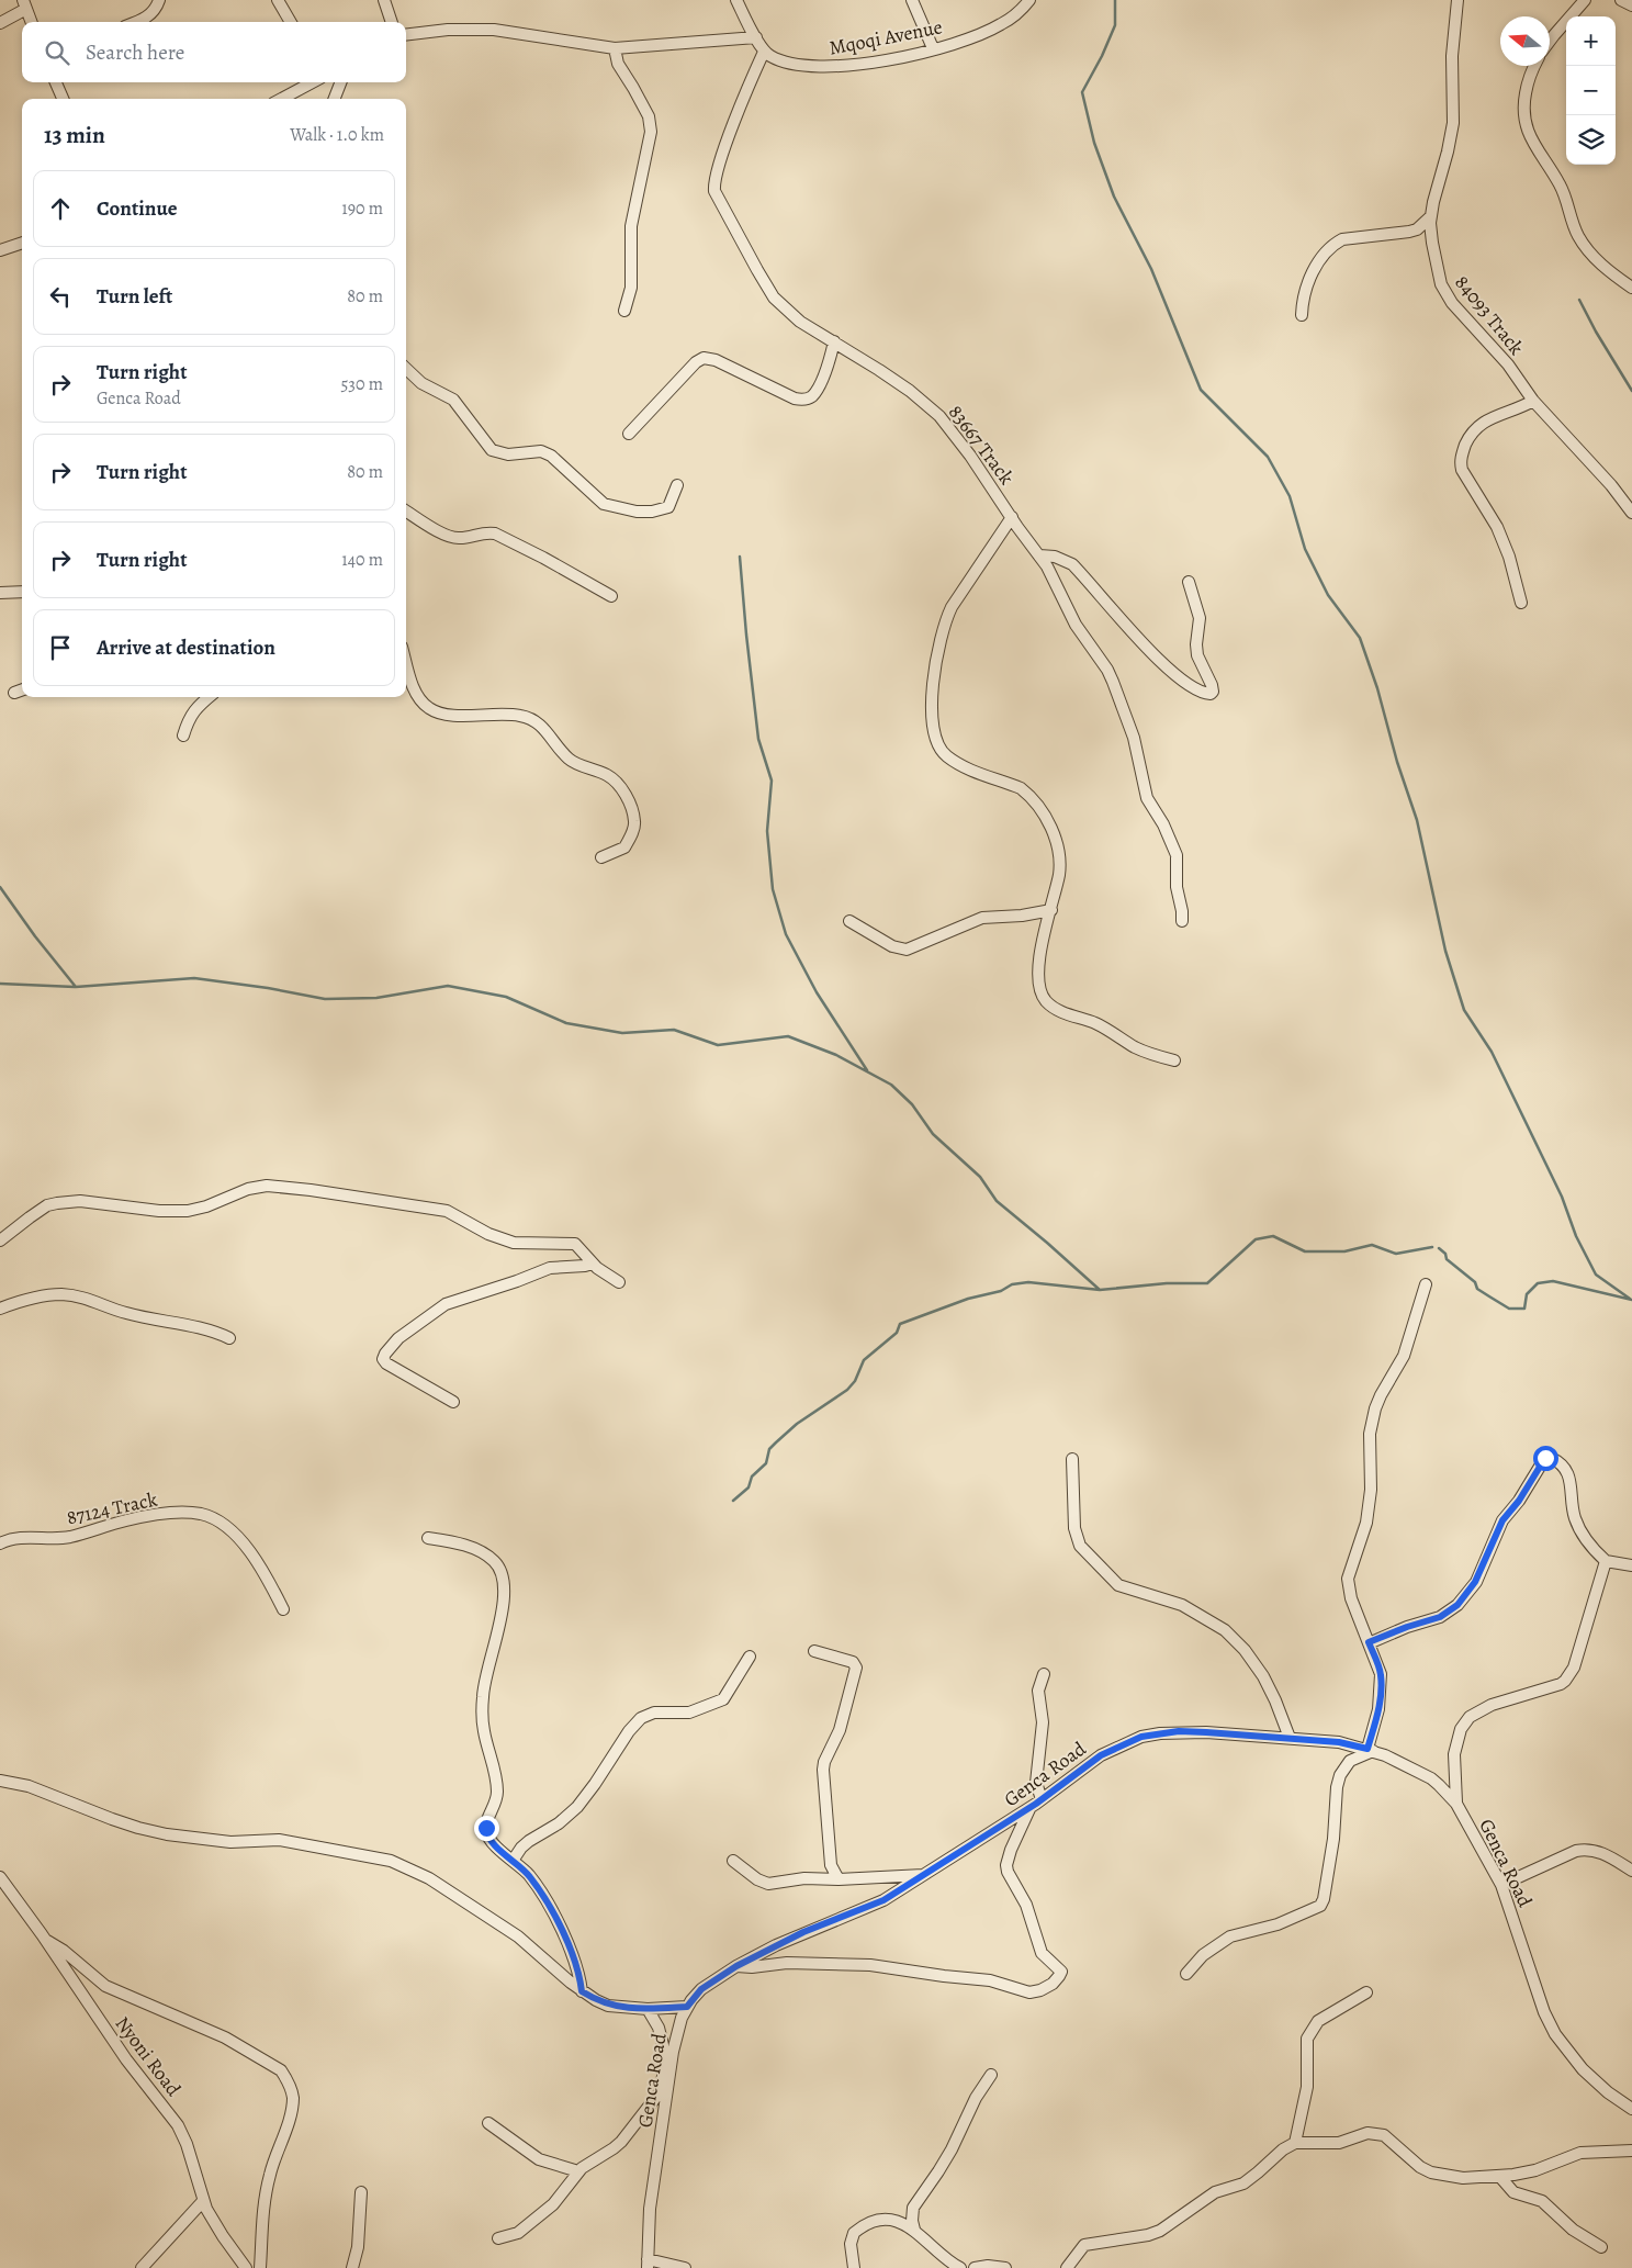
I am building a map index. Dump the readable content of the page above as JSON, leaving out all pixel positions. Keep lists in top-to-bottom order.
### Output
{
  "streets": {
    "street": [
      "Mqoqi Avenue",
      "84093 Track",
      "83667 Track",
      "87124 Track",
      "Genca Road",
      "Nyoni Road"
    ]
  },
  "crossings": [
    ["Mqoqi Avenue", "83667 Track"]
  ],
  "north": "left",
  "page": {
    "map_buttons": ["+", "−"],
    "search": "Search here",
    "heading": ["13 min", "Walk · 1.0 km"],
    "list": [
      ["Continue", "190 m"],
      ["Turn left", "80 m"],
      ["Turn right", "Genca Road", "530 m"],
      ["Turn right", "80 m"],
      ["Turn right", "140 m"],
      "Arrive at destination"
    ]
  }
}
